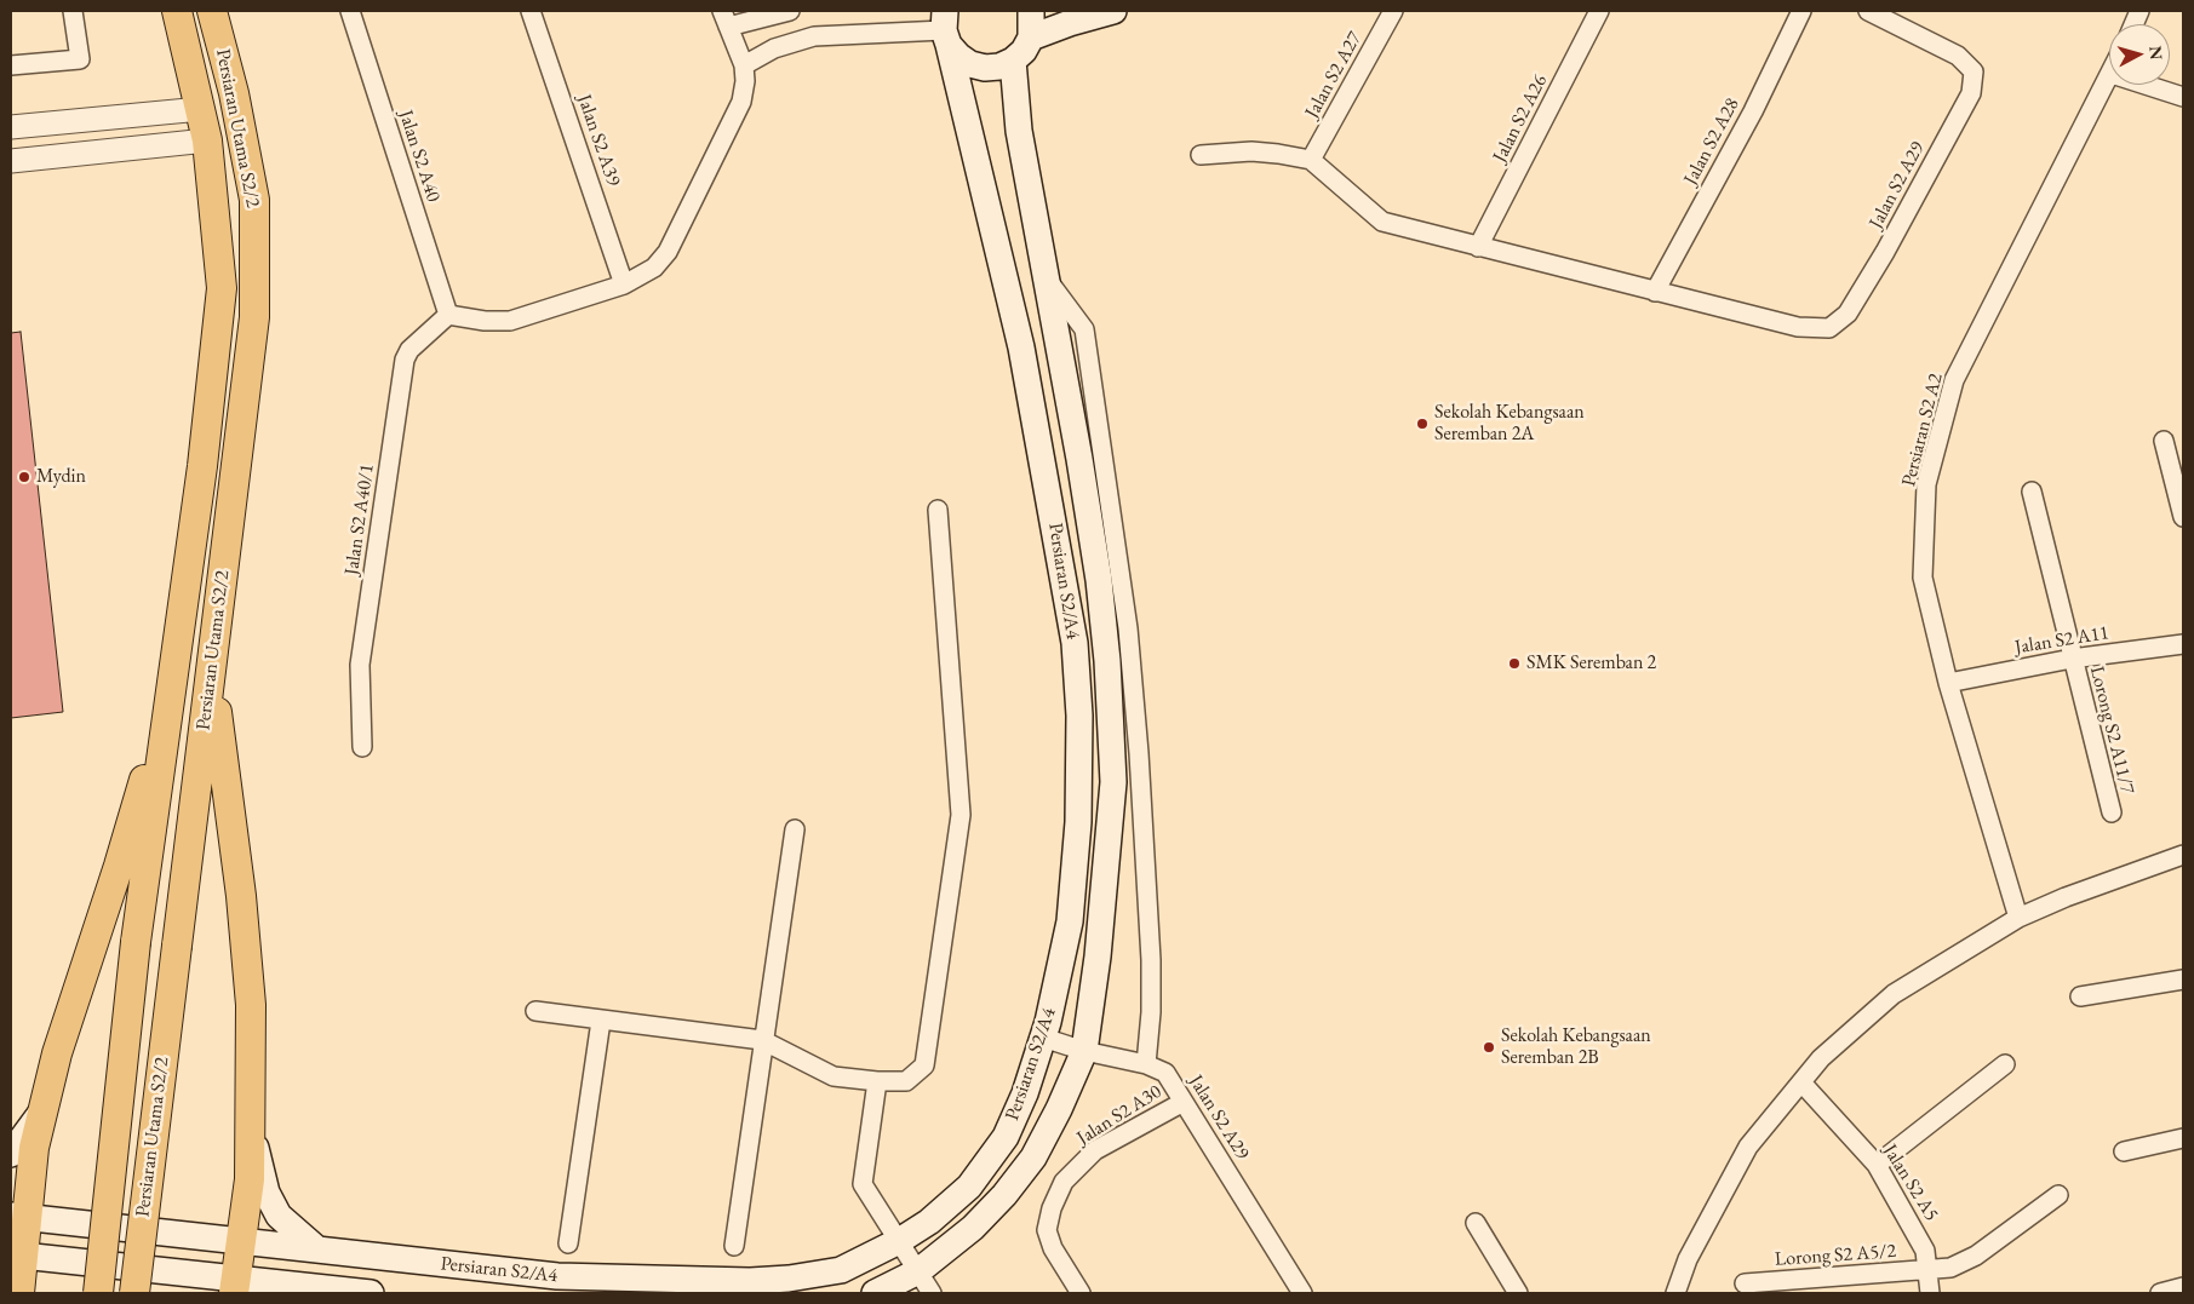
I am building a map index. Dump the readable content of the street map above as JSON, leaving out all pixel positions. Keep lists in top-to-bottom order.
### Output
{
  "streets": {
    "main road": ["Persiaran Utama S2/2", "Persiaran S2/A4"],
    "street": [
      "Jalan S2 A27",
      "Jalan S2 A26",
      "Jalan S2 A39",
      "Jalan S2 A28",
      "Jalan S2 A40",
      "Jalan S2 A29",
      "Persiaran S2 A2",
      "Jalan S2 A40/1",
      "Jalan S2 A11",
      "Lorong S2 A11/7",
      "Jalan S2 A30",
      "Jalan S2 A5",
      "Lorong S2 A5/2"
    ]
  },
  "crossings": [
    ["Jalan S2 A28", "Jalan S2 A29"],
    ["Jalan S2 A40", "Jalan S2 A40/1"],
    ["Jalan S2 A29", "Persiaran S2/A4"],
    ["Jalan S2 A29", "Jalan S2 A30"],
    ["Persiaran S2 A2", "Jalan S2 A11"],
    ["Jalan S2 A11", "Lorong S2 A11/7"],
    ["Jalan S2 A5", "Lorong S2 A5/2"]
  ],
  "places": [
    "Sekolah Kebangsaan Seremban 2A",
    "Mydin",
    "SMK Seremban 2",
    "Sekolah Kebangsaan Seremban 2B"
  ],
  "north": "right"
}
